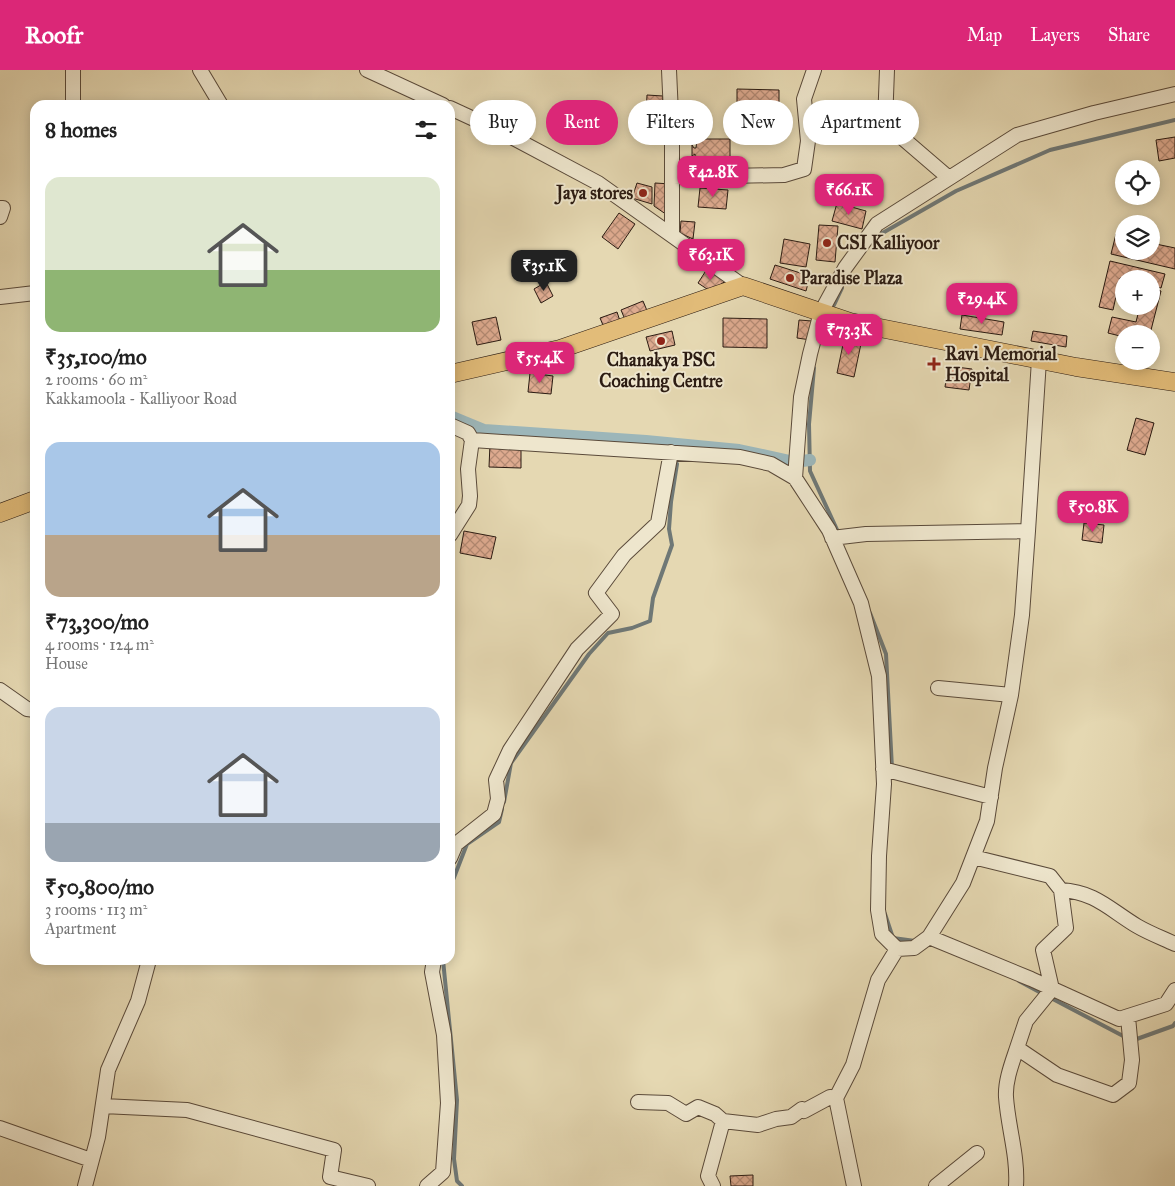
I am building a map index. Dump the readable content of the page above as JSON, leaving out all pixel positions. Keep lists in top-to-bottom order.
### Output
{
  "places": {
    "other": [
      "Jaya stores",
      "CSI Kalliyoor",
      "Paradise Plaza",
      "Chanakya PSC Coaching Centre"
    ],
    "health": ["Ravi Memorial Hospital"]
  },
  "page": {
    "header": "Roofr",
    "nav": ["Map", "Layers", "Share"],
    "chip": [
      "Buy",
      "Rent",
      "Filters",
      "New",
      "Apartment"
    ],
    "heading": "8 homes",
    "price": [
      "₹42.8K",
      "₹66.1K",
      "₹63.1K",
      "₹35.1K",
      "₹29.4K",
      "₹73.3K",
      "₹55.4K",
      "₹50.8K"
    ],
    "map_buttons": ["+", "−"],
    "list": [
      {
        "name": "₹35,100/mo",
        "note": "2 rooms · 60 m² · Kakkamoola - Kalliyoor Road"
      },
      {
        "name": "₹73,300/mo",
        "note": "4 rooms · 124 m² · House"
      },
      {
        "name": "₹50,800/mo",
        "note": "3 rooms · 113 m² · Apartment"
      }
    ]
  }
}
